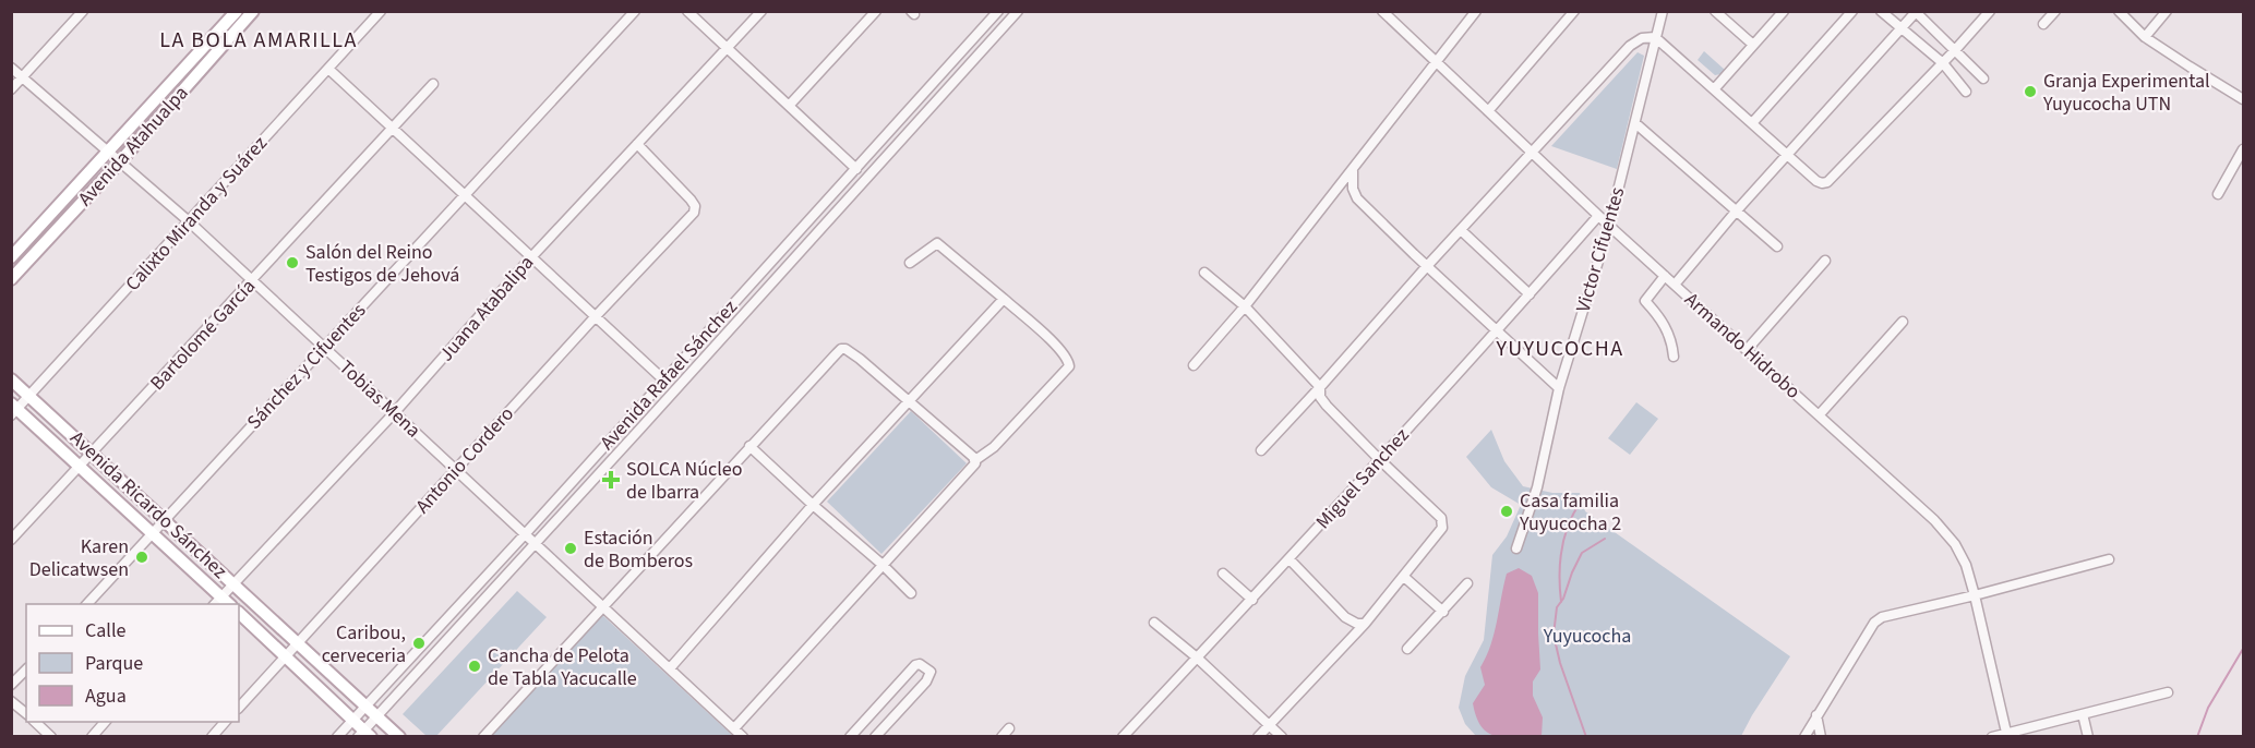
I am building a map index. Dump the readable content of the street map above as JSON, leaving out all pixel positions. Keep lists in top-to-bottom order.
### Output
{
  "streets": {
    "main road": ["Avenida Atahualpa", "Avenida Ricardo Sánchez"],
    "street": [
      "Calixto Miranda y Suárez",
      "Victor Cifuentes",
      "Juana Atabalipa",
      "Bartolomé García",
      "Armando Hidrobo",
      "Sánchez y Cifuentes",
      "Avenida Rafael Sánchez",
      "Tobias Mena",
      "Antonio Cordero",
      "Miguel Sanchez"
    ]
  },
  "crossings": [
    ["Avenida Atahualpa", "Tobias Mena"],
    ["Calixto Miranda y Suárez", "Tobias Mena"],
    ["Calixto Miranda y Suárez", "Avenida Ricardo Sánchez"],
    ["Victor Cifuentes", "Armando Hidrobo"],
    ["Juana Atabalipa", "Tobias Mena"],
    ["Juana Atabalipa", "Antonio Cordero"],
    ["Juana Atabalipa", "Avenida Ricardo Sánchez"],
    ["Bartolomé García", "Tobias Mena"],
    ["Bartolomé García", "Avenida Ricardo Sánchez"],
    ["Armando Hidrobo", "Miguel Sanchez"],
    ["Sánchez y Cifuentes", "Tobias Mena"],
    ["Sánchez y Cifuentes", "Avenida Ricardo Sánchez"],
    ["Avenida Rafael Sánchez", "Tobias Mena"],
    ["Avenida Rafael Sánchez", "Avenida Ricardo Sánchez"],
    ["Tobias Mena", "Antonio Cordero"],
    ["Antonio Cordero", "Avenida Ricardo Sánchez"]
  ],
  "districts": ["LA BOLA AMARILLA", "YUYUCOCHA"],
  "parks": ["Yuyucocha"],
  "places": {
    "other": [
      "Granja Experimental Yuyucocha UTN",
      "Salón del Reino Testigos de Jehová",
      "Casa familia Yuyucocha 2",
      "Estación de Bomberos",
      "Karen Delicatwsen",
      "Caribou, cerveceria",
      "Cancha de Pelota de Tabla Yacucalle"
    ],
    "health": ["SOLCA Núcleo de Ibarra"]
  },
  "legend": ["Calle", "Parque", "Agua"]
}
